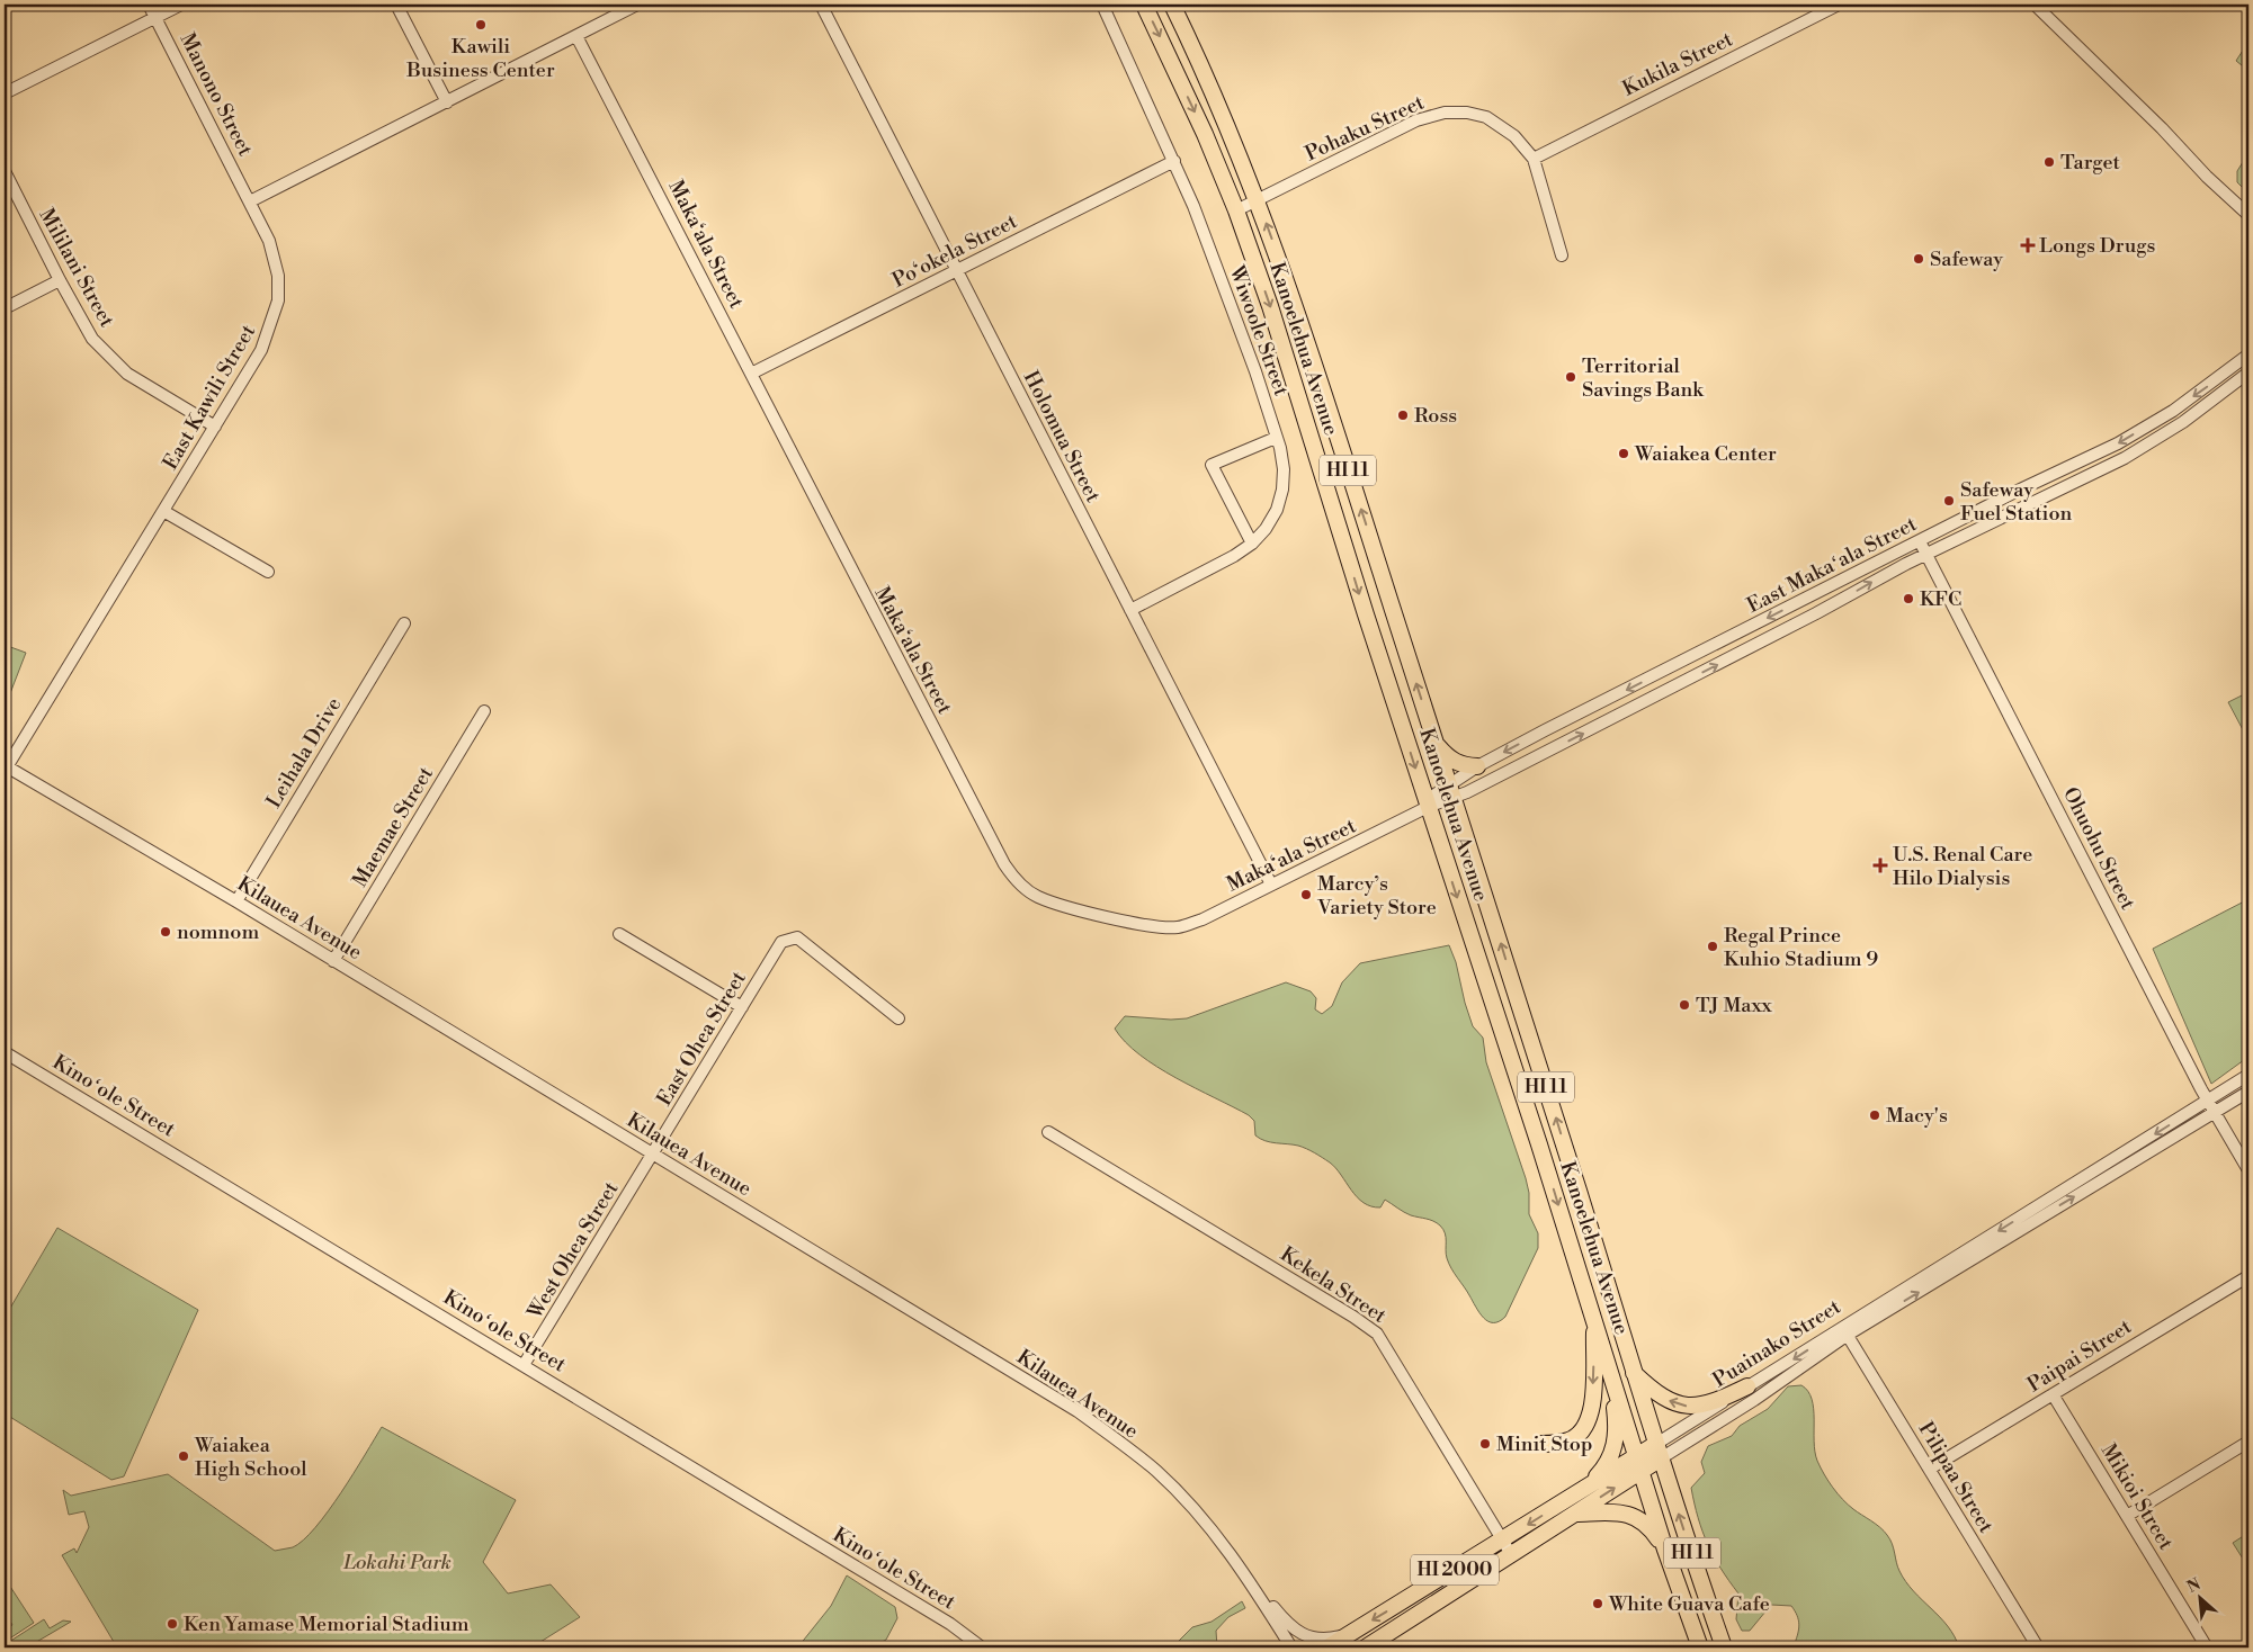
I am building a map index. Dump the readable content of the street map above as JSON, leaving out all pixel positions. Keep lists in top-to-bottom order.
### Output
{
  "streets": {
    "highway": [
      "Kanoelehua Avenue",
      "HI 11",
      "Puainako Street",
      "HI 2000"
    ],
    "street": [
      "Kukila Street",
      "Manono Street",
      "Pohaku Street",
      "Maka‘ala Street",
      "Po‘okela Street",
      "Mililani Street",
      "Wiwoole Street",
      "East Kawili Street",
      "Holomua Street",
      "East Makaʻala Street",
      "Leihala Drive",
      "Maemae Street",
      "Ohuohu Street",
      "Kilauea Avenue",
      "East Ohea Street",
      "Kinoʻole Street",
      "West Ohea Street",
      "Kekela Street",
      "Paipai Street",
      "Pilipaa Street",
      "Mikioi Street"
    ]
  },
  "crossings": [
    ["Kukila Street", "Pohaku Street"],
    ["Manono Street", "East Kawili Street"],
    ["Pohaku Street", "Kanoelehua Avenue"],
    ["Maka‘ala Street", "Po‘okela Street"],
    ["Maka‘ala Street", "Kanoelehua Avenue"],
    ["Maka‘ala Street", "Holomua Street"],
    ["Maka‘ala Street", "East Makaʻala Street"],
    ["Po‘okela Street", "Wiwoole Street"],
    ["Po‘okela Street", "Holomua Street"],
    ["Mililani Street", "East Kawili Street"],
    ["Wiwoole Street", "Holomua Street"],
    ["Kanoelehua Avenue", "East Makaʻala Street"],
    ["Kanoelehua Avenue", "Puainako Street"],
    ["East Kawili Street", "Kilauea Avenue"],
    ["East Makaʻala Street", "Ohuohu Street"],
    ["Leihala Drive", "Kilauea Avenue"],
    ["Maemae Street", "Kilauea Avenue"],
    ["Ohuohu Street", "Puainako Street"],
    ["Kilauea Avenue", "East Ohea Street"],
    ["Kilauea Avenue", "West Ohea Street"],
    ["East Ohea Street", "West Ohea Street"],
    ["Kinoʻole Street", "West Ohea Street"],
    ["Kekela Street", "Puainako Street"],
    ["Puainako Street", "Pilipaa Street"],
    ["Paipai Street", "Pilipaa Street"],
    ["Paipai Street", "Mikioi Street"]
  ],
  "parks": ["Lokahi Park"],
  "places": {
    "other": [
      "Kawili Business Center",
      "Target",
      "Safeway",
      "Territorial Savings Bank",
      "Ross",
      "Waiakea Center",
      "Safeway Fuel Station",
      "KFC",
      "Marcy’s Variety Store",
      "nomnom",
      "Regal Prince Kuhio Stadium 9",
      "TJ Maxx",
      "Macy's",
      "Minit Stop",
      "Waiakea High School",
      "White Guava Cafe",
      "Ken Yamase Memorial Stadium"
    ],
    "health": ["Longs Drugs", "U.S. Renal Care Hilo Dialysis"]
  },
  "north": "top left"
}
